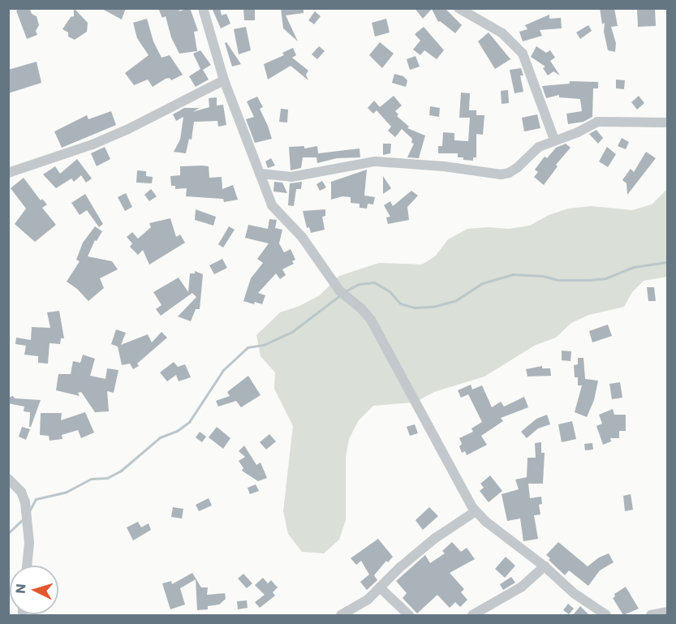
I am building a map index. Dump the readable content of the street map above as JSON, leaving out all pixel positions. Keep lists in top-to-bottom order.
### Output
{
  "north": "left"
}
